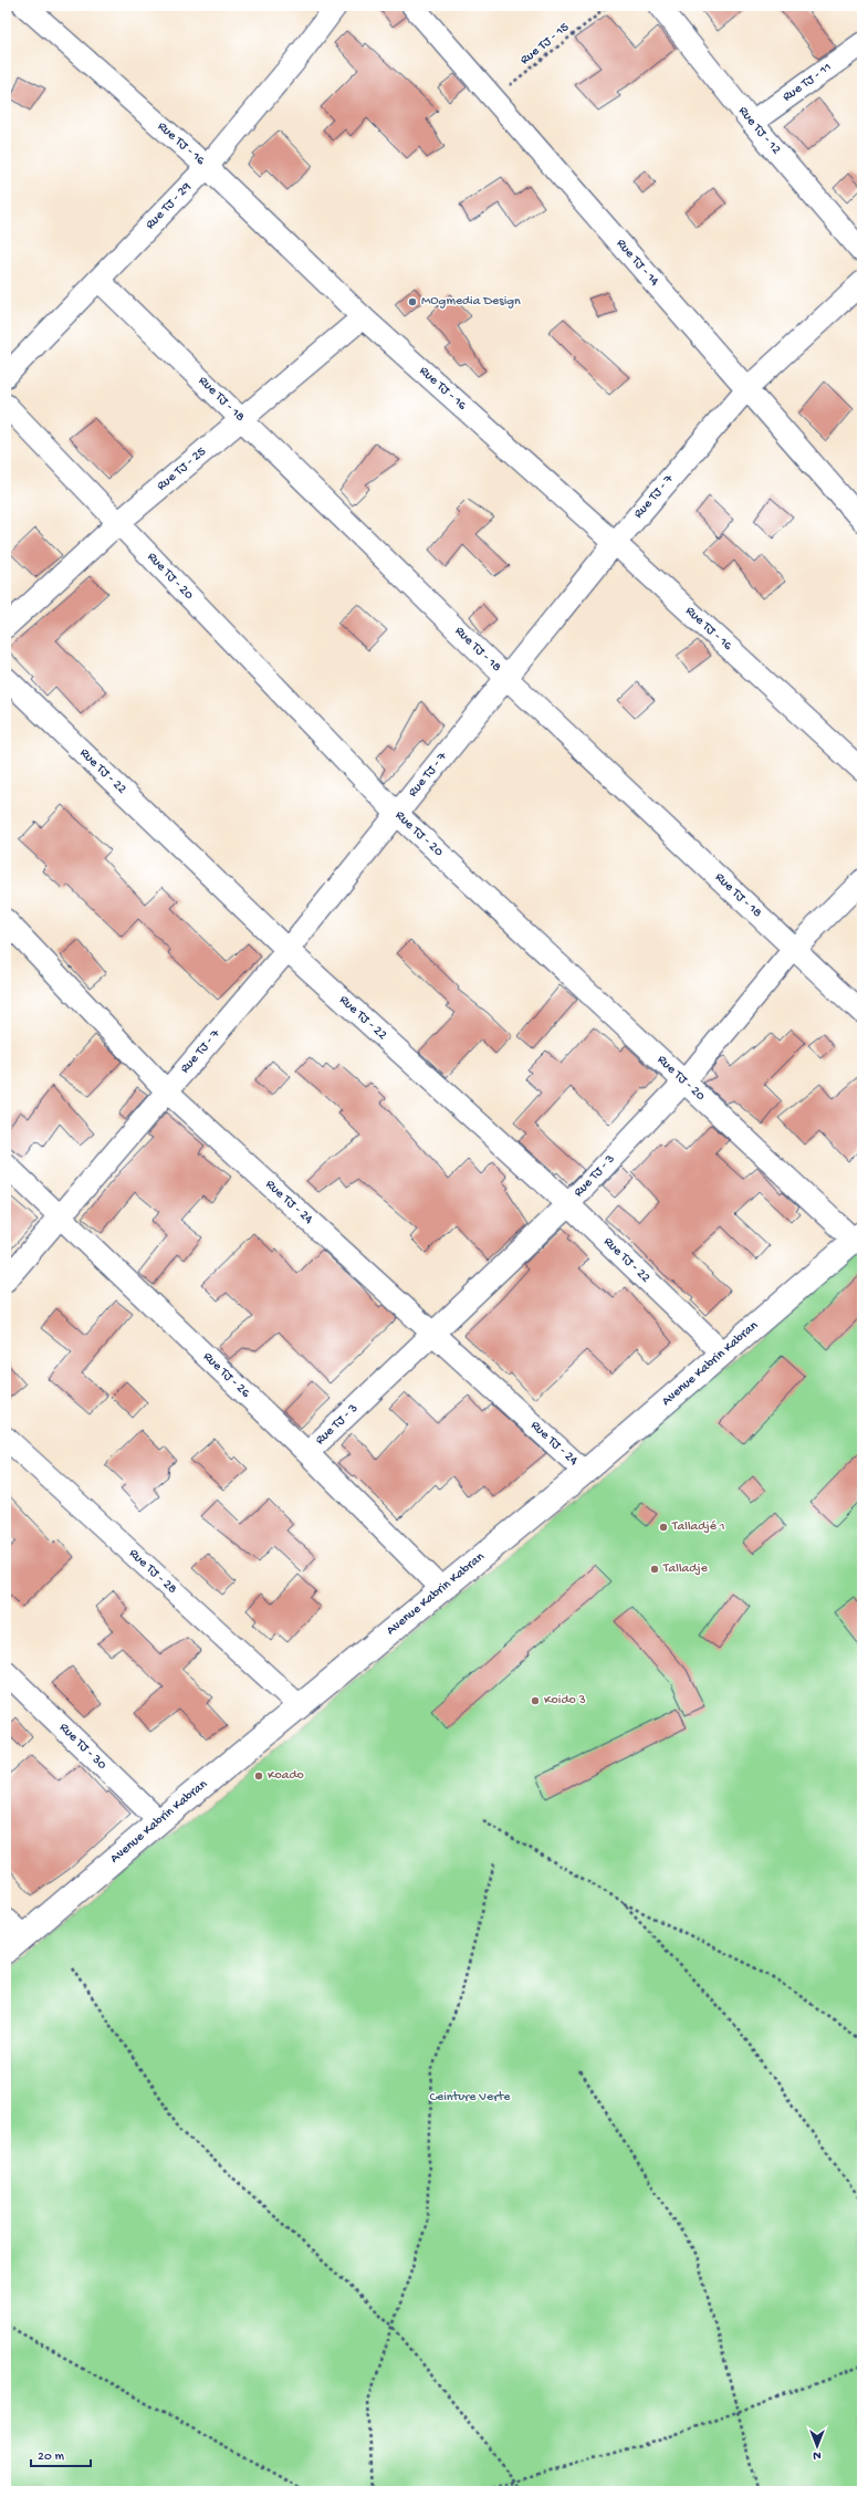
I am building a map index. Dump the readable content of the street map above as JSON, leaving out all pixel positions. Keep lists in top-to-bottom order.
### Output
{
  "streets": {
    "street": [
      "Rue TJ - 11",
      "Rue TJ - 12",
      "Rue TJ - 16",
      "Rue TJ - 29",
      "Rue TJ - 14",
      "Rue TJ - 18",
      "Rue TJ - 25",
      "Rue TJ - 7",
      "Rue TJ - 20",
      "Rue TJ - 22",
      "Rue TJ - 3",
      "Rue TJ - 24",
      "Avenue Kabrin Kabran",
      "Rue TJ - 26",
      "Rue TJ - 28",
      "Rue TJ - 30"
    ],
    "path": ["Rue TJ - 15"]
  },
  "crossings": [
    ["Rue TJ - 15", "Rue TJ - 14"],
    ["Rue TJ - 11", "Rue TJ - 12"],
    ["Rue TJ - 16", "Rue TJ - 29"],
    ["Rue TJ - 16", "Rue TJ - 25"],
    ["Rue TJ - 16", "Rue TJ - 7"],
    ["Rue TJ - 29", "Rue TJ - 18"],
    ["Rue TJ - 14", "Rue TJ - 7"],
    ["Rue TJ - 18", "Rue TJ - 25"],
    ["Rue TJ - 18", "Rue TJ - 7"],
    ["Rue TJ - 18", "Rue TJ - 3"],
    ["Rue TJ - 25", "Rue TJ - 20"],
    ["Rue TJ - 7", "Rue TJ - 20"],
    ["Rue TJ - 7", "Rue TJ - 22"],
    ["Rue TJ - 7", "Rue TJ - 24"],
    ["Rue TJ - 7", "Rue TJ - 26"],
    ["Rue TJ - 20", "Rue TJ - 3"],
    ["Rue TJ - 20", "Avenue Kabrin Kabran"],
    ["Rue TJ - 22", "Rue TJ - 3"],
    ["Rue TJ - 22", "Avenue Kabrin Kabran"],
    ["Rue TJ - 3", "Rue TJ - 24"],
    ["Rue TJ - 3", "Rue TJ - 26"],
    ["Rue TJ - 24", "Avenue Kabrin Kabran"],
    ["Avenue Kabrin Kabran", "Rue TJ - 26"],
    ["Avenue Kabrin Kabran", "Rue TJ - 28"],
    ["Avenue Kabrin Kabran", "Rue TJ - 30"]
  ],
  "parks": ["Ceinture Verte"],
  "places": [
    "MOgmedia Design",
    "Talladjé 1",
    "Talladje",
    "Koido 3",
    "Koado"
  ],
  "scale_bar": "20 m",
  "north": "bottom"
}
